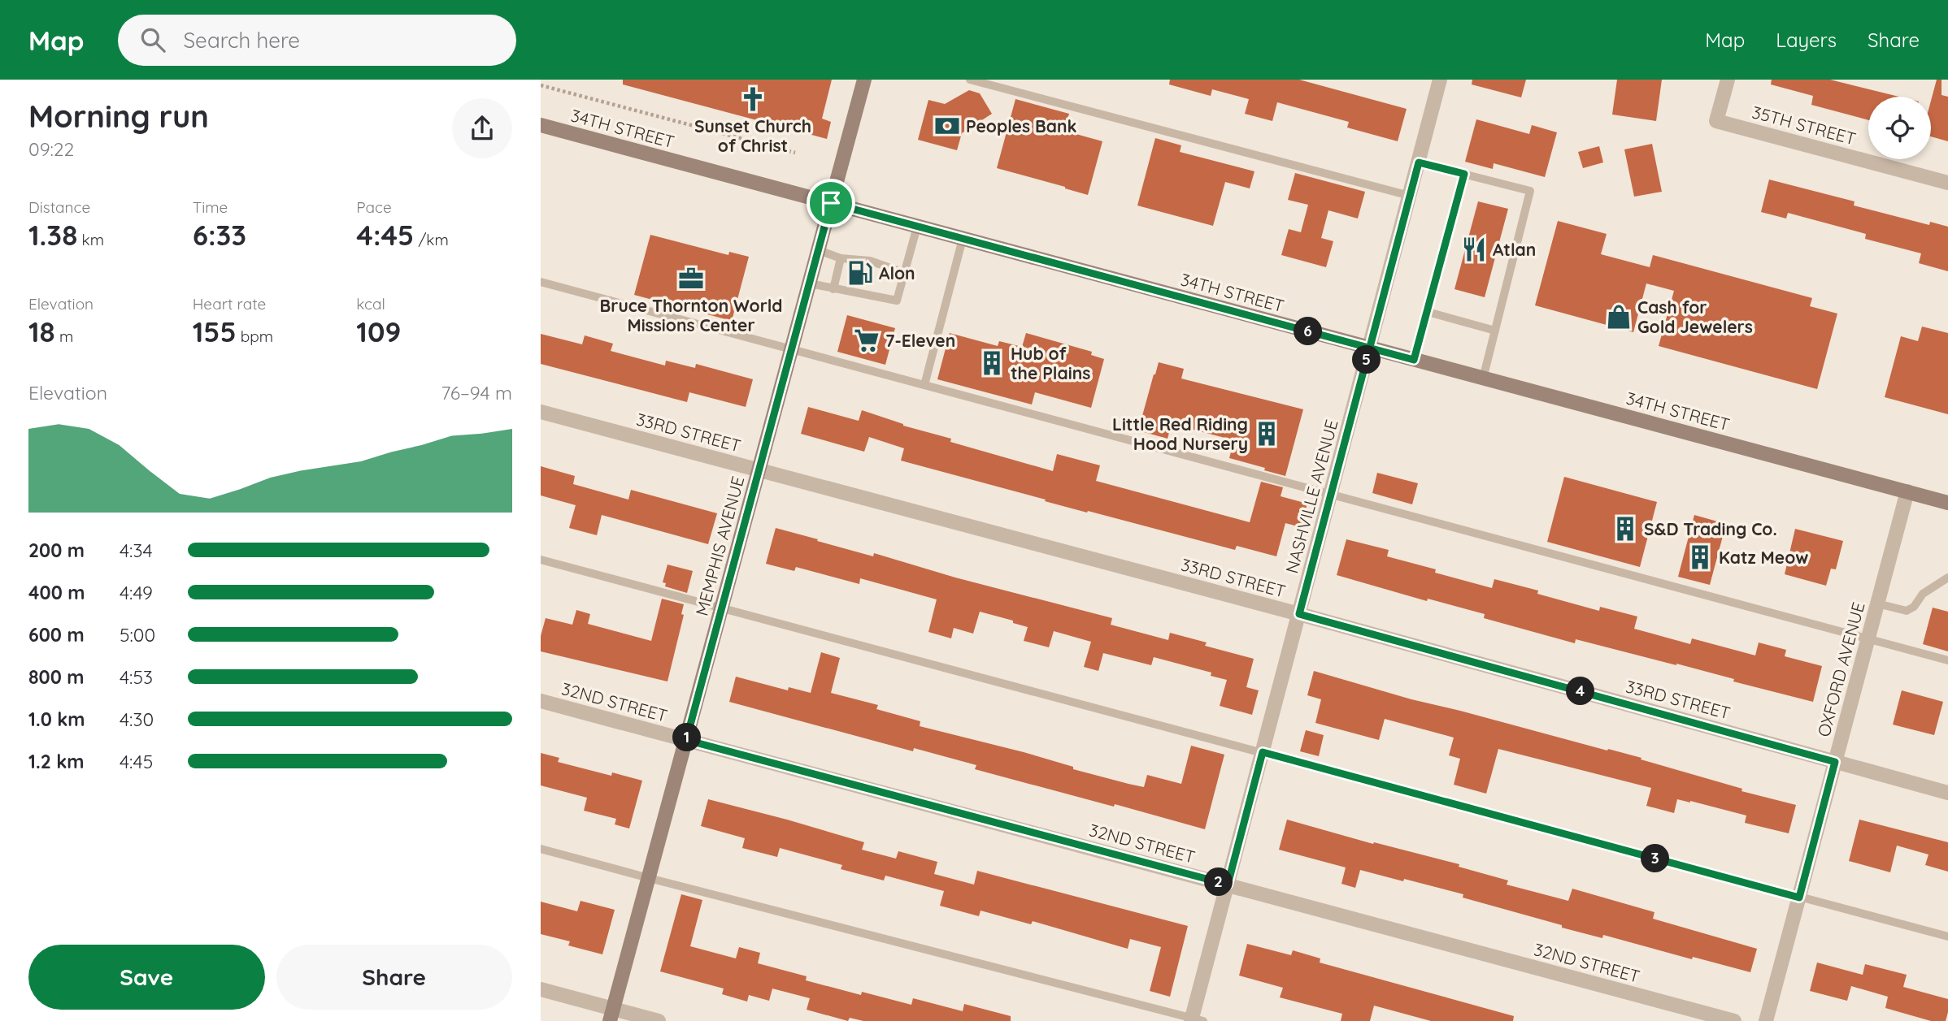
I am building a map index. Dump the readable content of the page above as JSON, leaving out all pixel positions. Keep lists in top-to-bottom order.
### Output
{
  "streets": {
    "main road": ["34TH STREET", "MEMPHIS AVENUE"],
    "street": [
      "35TH STREET",
      "33RD STREET",
      "NASHVILLE AVENUE",
      "OXFORD AVENUE",
      "32ND STREET"
    ]
  },
  "crossings": [
    ["34TH STREET", "NASHVILLE AVENUE"],
    ["34TH STREET", "MEMPHIS AVENUE"],
    ["34TH STREET", "OXFORD AVENUE"],
    ["33RD STREET", "NASHVILLE AVENUE"],
    ["33RD STREET", "MEMPHIS AVENUE"],
    ["33RD STREET", "OXFORD AVENUE"],
    ["NASHVILLE AVENUE", "32ND STREET"],
    ["MEMPHIS AVENUE", "32ND STREET"]
  ],
  "places": {
    "church": ["Sunset Church of Christ"],
    "bank": ["Peoples Bank"],
    "restaurant": ["Atlan"],
    "fuel station": ["Alon"],
    "office": ["Bruce Thornton World Missions Center"],
    "shop": ["Cash for Gold Jewelers"],
    "supermarket": ["7-Eleven"],
    "building": [
      "Hub of the Plains",
      "Little Red Riding Hood Nursery",
      "S&D Trading Co.",
      "Katz Meow"
    ]
  },
  "page": {
    "header": "Map",
    "search": "Search here",
    "nav": ["Map", "Layers", "Share"],
    "heading": ["Morning run", "09:22"],
    "stats": [
      ["Distance", "1.38 km"],
      ["Time", "6:33"],
      ["Pace", "4:45 /km"],
      ["Elevation", "18 m"],
      ["Heart rate", "155 bpm"],
      ["kcal", "109"]
    ],
    "pins": [
      "6",
      "5",
      "4",
      "1",
      "3",
      "2"
    ],
    "chart": ["Elevation", "76–94 m"],
    "list": [
      {
        "name": "200 m",
        "note": "4:34"
      },
      {
        "name": "400 m",
        "note": "4:49"
      },
      {
        "name": "600 m",
        "note": "5:00"
      },
      {
        "name": "800 m",
        "note": "4:53"
      },
      {
        "name": "1.0 km",
        "note": "4:30"
      },
      {
        "name": "1.2 km",
        "note": "4:45"
      }
    ],
    "buttons": ["Save", "Share"]
  }
}
